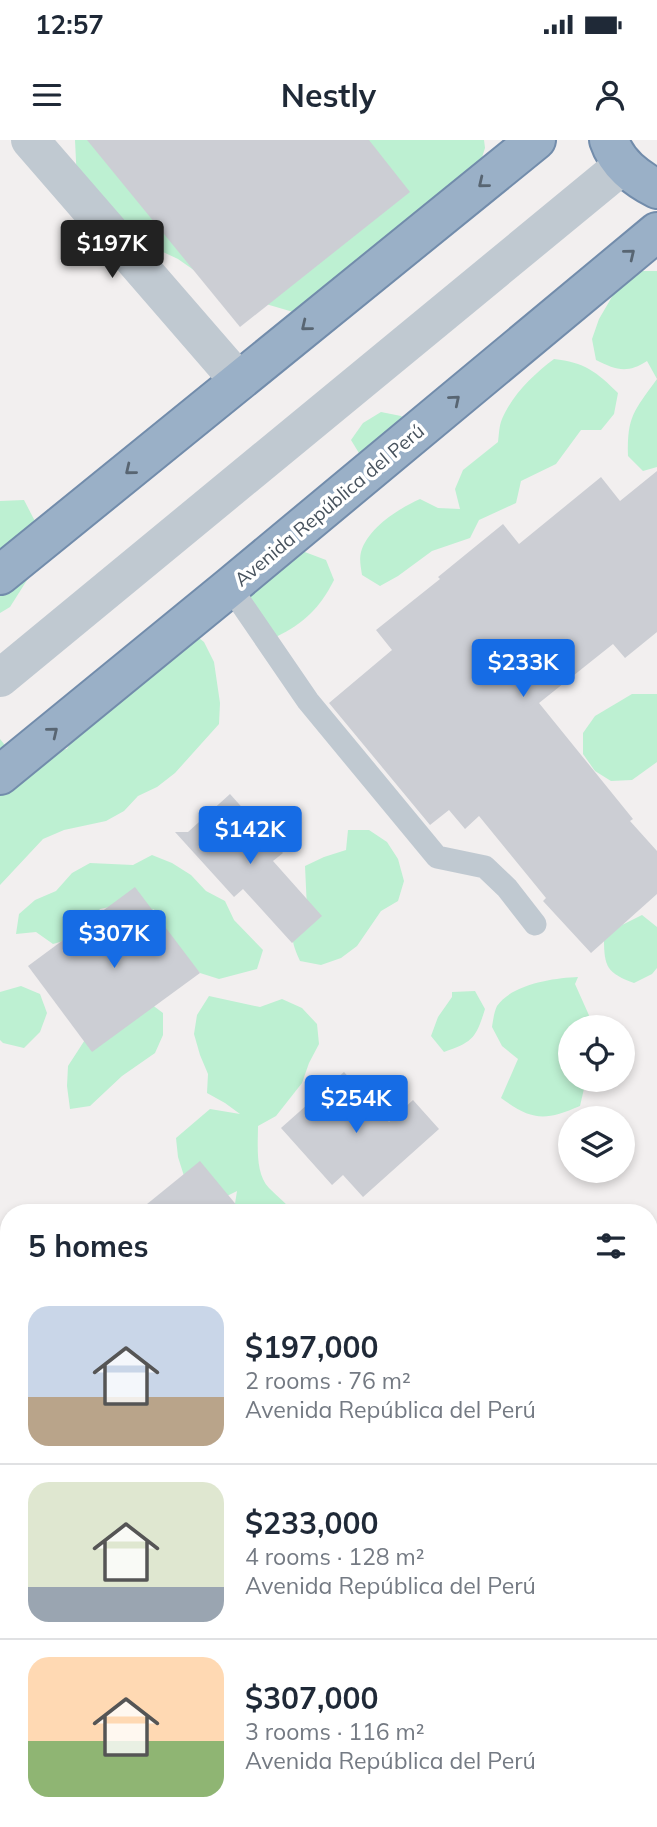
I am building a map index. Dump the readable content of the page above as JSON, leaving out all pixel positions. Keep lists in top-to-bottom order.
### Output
{
  "streets": {
    "highway": ["Avenida República del Perú"]
  },
  "page": {
    "status": "12:57",
    "header": "Nestly",
    "price": [
      "$197K",
      "$233K",
      "$142K",
      "$307K",
      "$254K"
    ],
    "heading": "5 homes",
    "list": [
      {
        "name": "$197,000",
        "note": "2 rooms · 76 m² · Avenida República del Perú"
      },
      {
        "name": "$233,000",
        "note": "4 rooms · 128 m² · Avenida República del Perú"
      },
      {
        "name": "$307,000",
        "note": "3 rooms · 116 m² · Avenida República del Perú"
      }
    ]
  }
}
